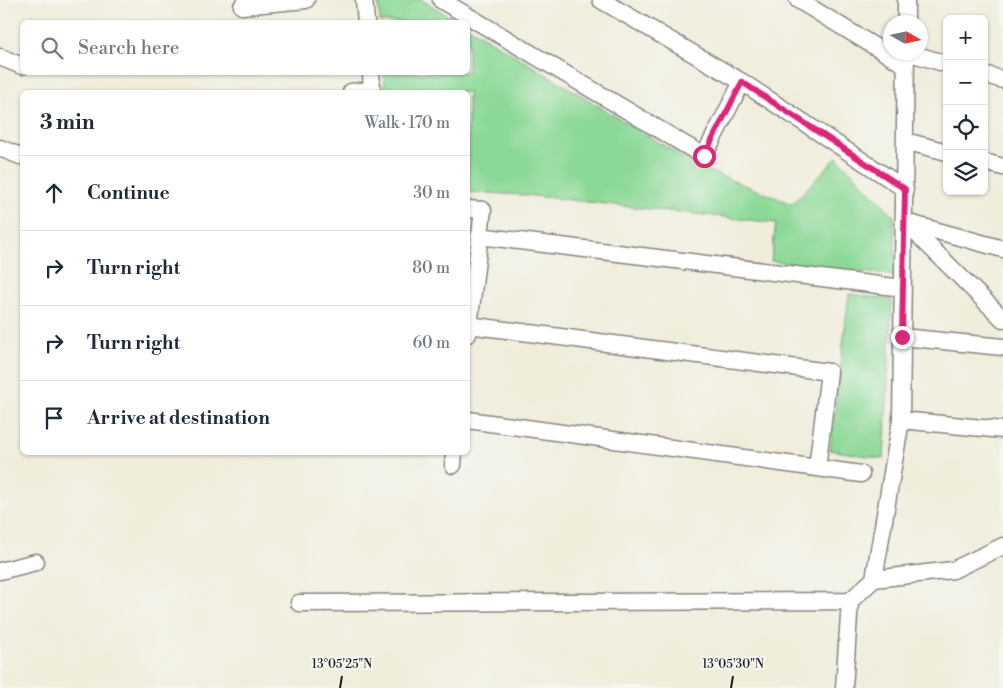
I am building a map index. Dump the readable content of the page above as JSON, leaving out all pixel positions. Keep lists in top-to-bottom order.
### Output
{
  "north": "right",
  "page": {
    "map_buttons": ["+", "−"],
    "search": "Search here",
    "heading": ["3 min", "Walk · 170 m"],
    "list": [
      ["Continue", "30 m"],
      ["Turn right", "80 m"],
      ["Turn right", "60 m"],
      "Arrive at destination"
    ]
  },
  "coordinates": ["13°05'25\"N", "13°05'30\"N"]
}
